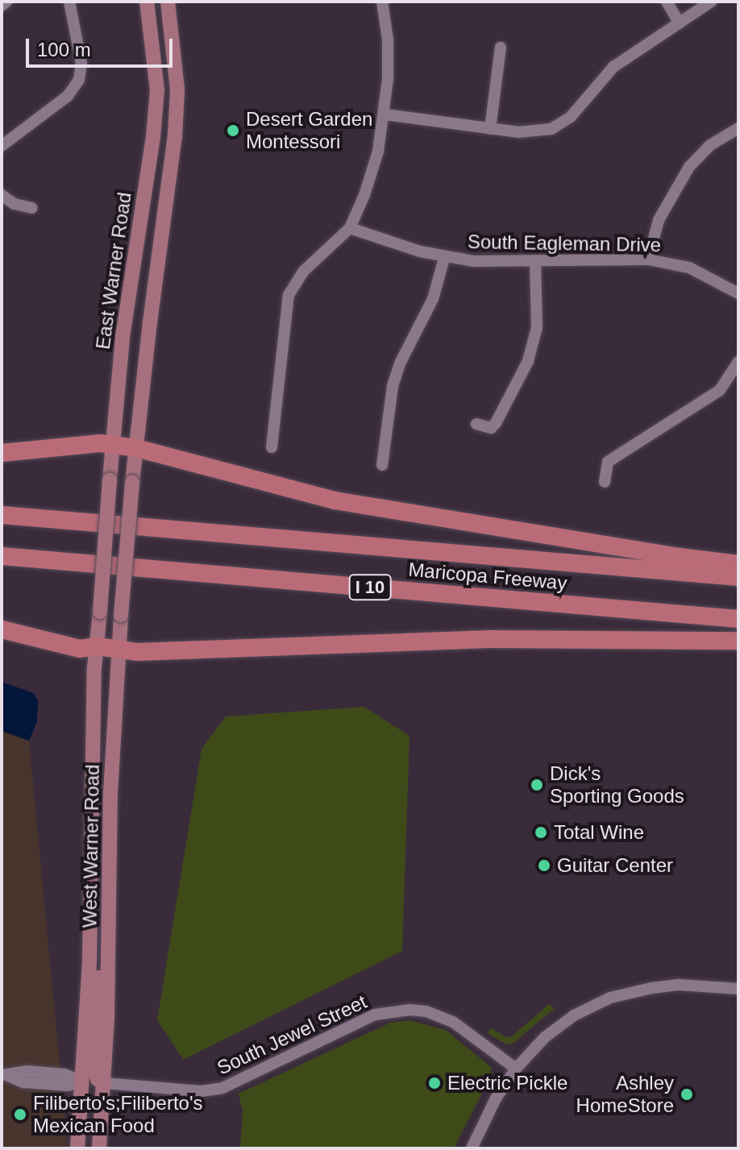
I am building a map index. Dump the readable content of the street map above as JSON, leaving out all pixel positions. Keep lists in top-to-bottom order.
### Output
{
  "streets": {
    "highway": ["Maricopa Freeway", "I 10"],
    "main road": ["East Warner Road", "West Warner Road"],
    "street": ["South Eagleman Drive", "South Jewel Street"]
  },
  "crossings": [
    ["East Warner Road", "West Warner Road"],
    ["West Warner Road", "South Jewel Street"]
  ],
  "places": [
    "Desert Garden Montessori",
    "Dick's Sporting Goods",
    "Total Wine",
    "Guitar Center",
    "Electric Pickle",
    "Ashley HomeStore",
    "Filiberto's;Filiberto's Mexican Food"
  ],
  "scale_bar": "100 m"
}
